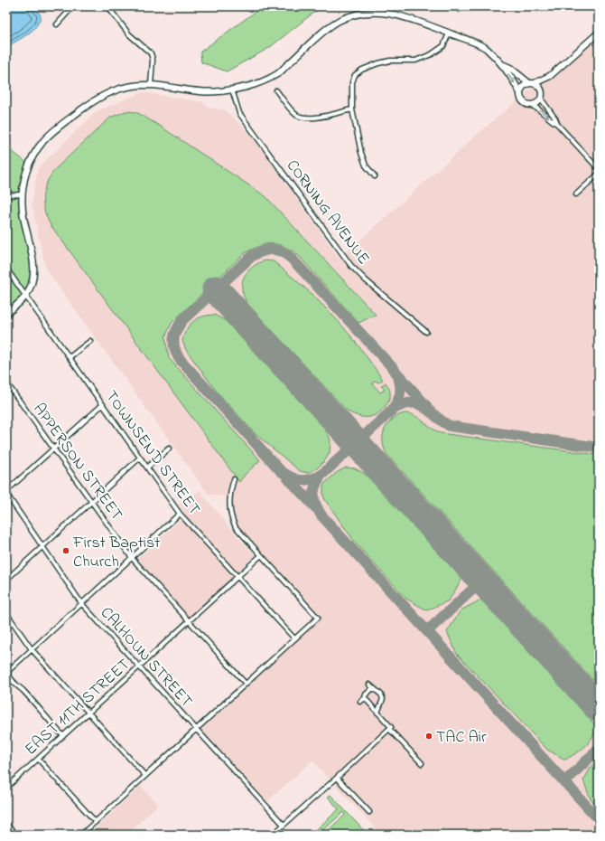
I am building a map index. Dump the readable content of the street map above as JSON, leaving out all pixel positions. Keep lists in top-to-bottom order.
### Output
{
  "streets": {
    "street": [
      "CORNING AVENUE",
      "TOWNSEND STREET",
      "APPERSON STREET",
      "CALHOUN STREET",
      "EAST 11TH STREET"
    ]
  },
  "crossings": [
    ["TOWNSEND STREET", "EAST 11TH STREET"],
    ["APPERSON STREET", "EAST 11TH STREET"],
    ["CALHOUN STREET", "EAST 11TH STREET"]
  ],
  "places": ["First Baptist Church", "TAC Air"]
}
